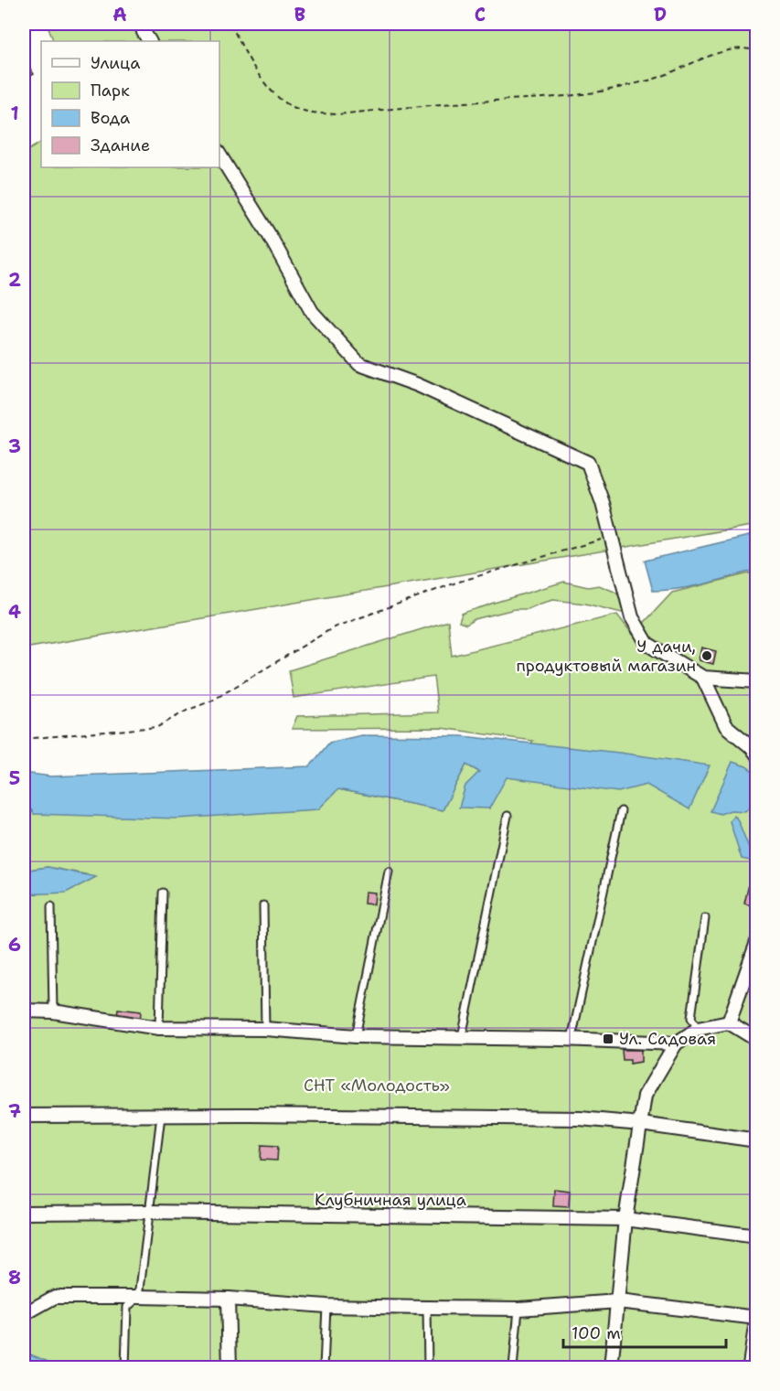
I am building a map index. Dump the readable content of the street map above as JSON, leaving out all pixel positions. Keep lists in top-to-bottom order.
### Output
{
  "streets": {
    "street": ["Клубничная улица"]
  },
  "parks": ["СНТ «Молодость»"],
  "places": {
    "other": ["У дачи, продуктовый магазин"],
    "transit": ["Ул. Садовая"]
  },
  "legend": [
    "Улица",
    "Парк",
    "Вода",
    "Здание"
  ],
  "scale_bar": "100 m",
  "grid": {
    "columns": [
      "A",
      "B",
      "C",
      "D"
    ],
    "rows": [
      "1",
      "2",
      "3",
      "4",
      "5",
      "6",
      "7",
      "8"
    ]
  }
}
